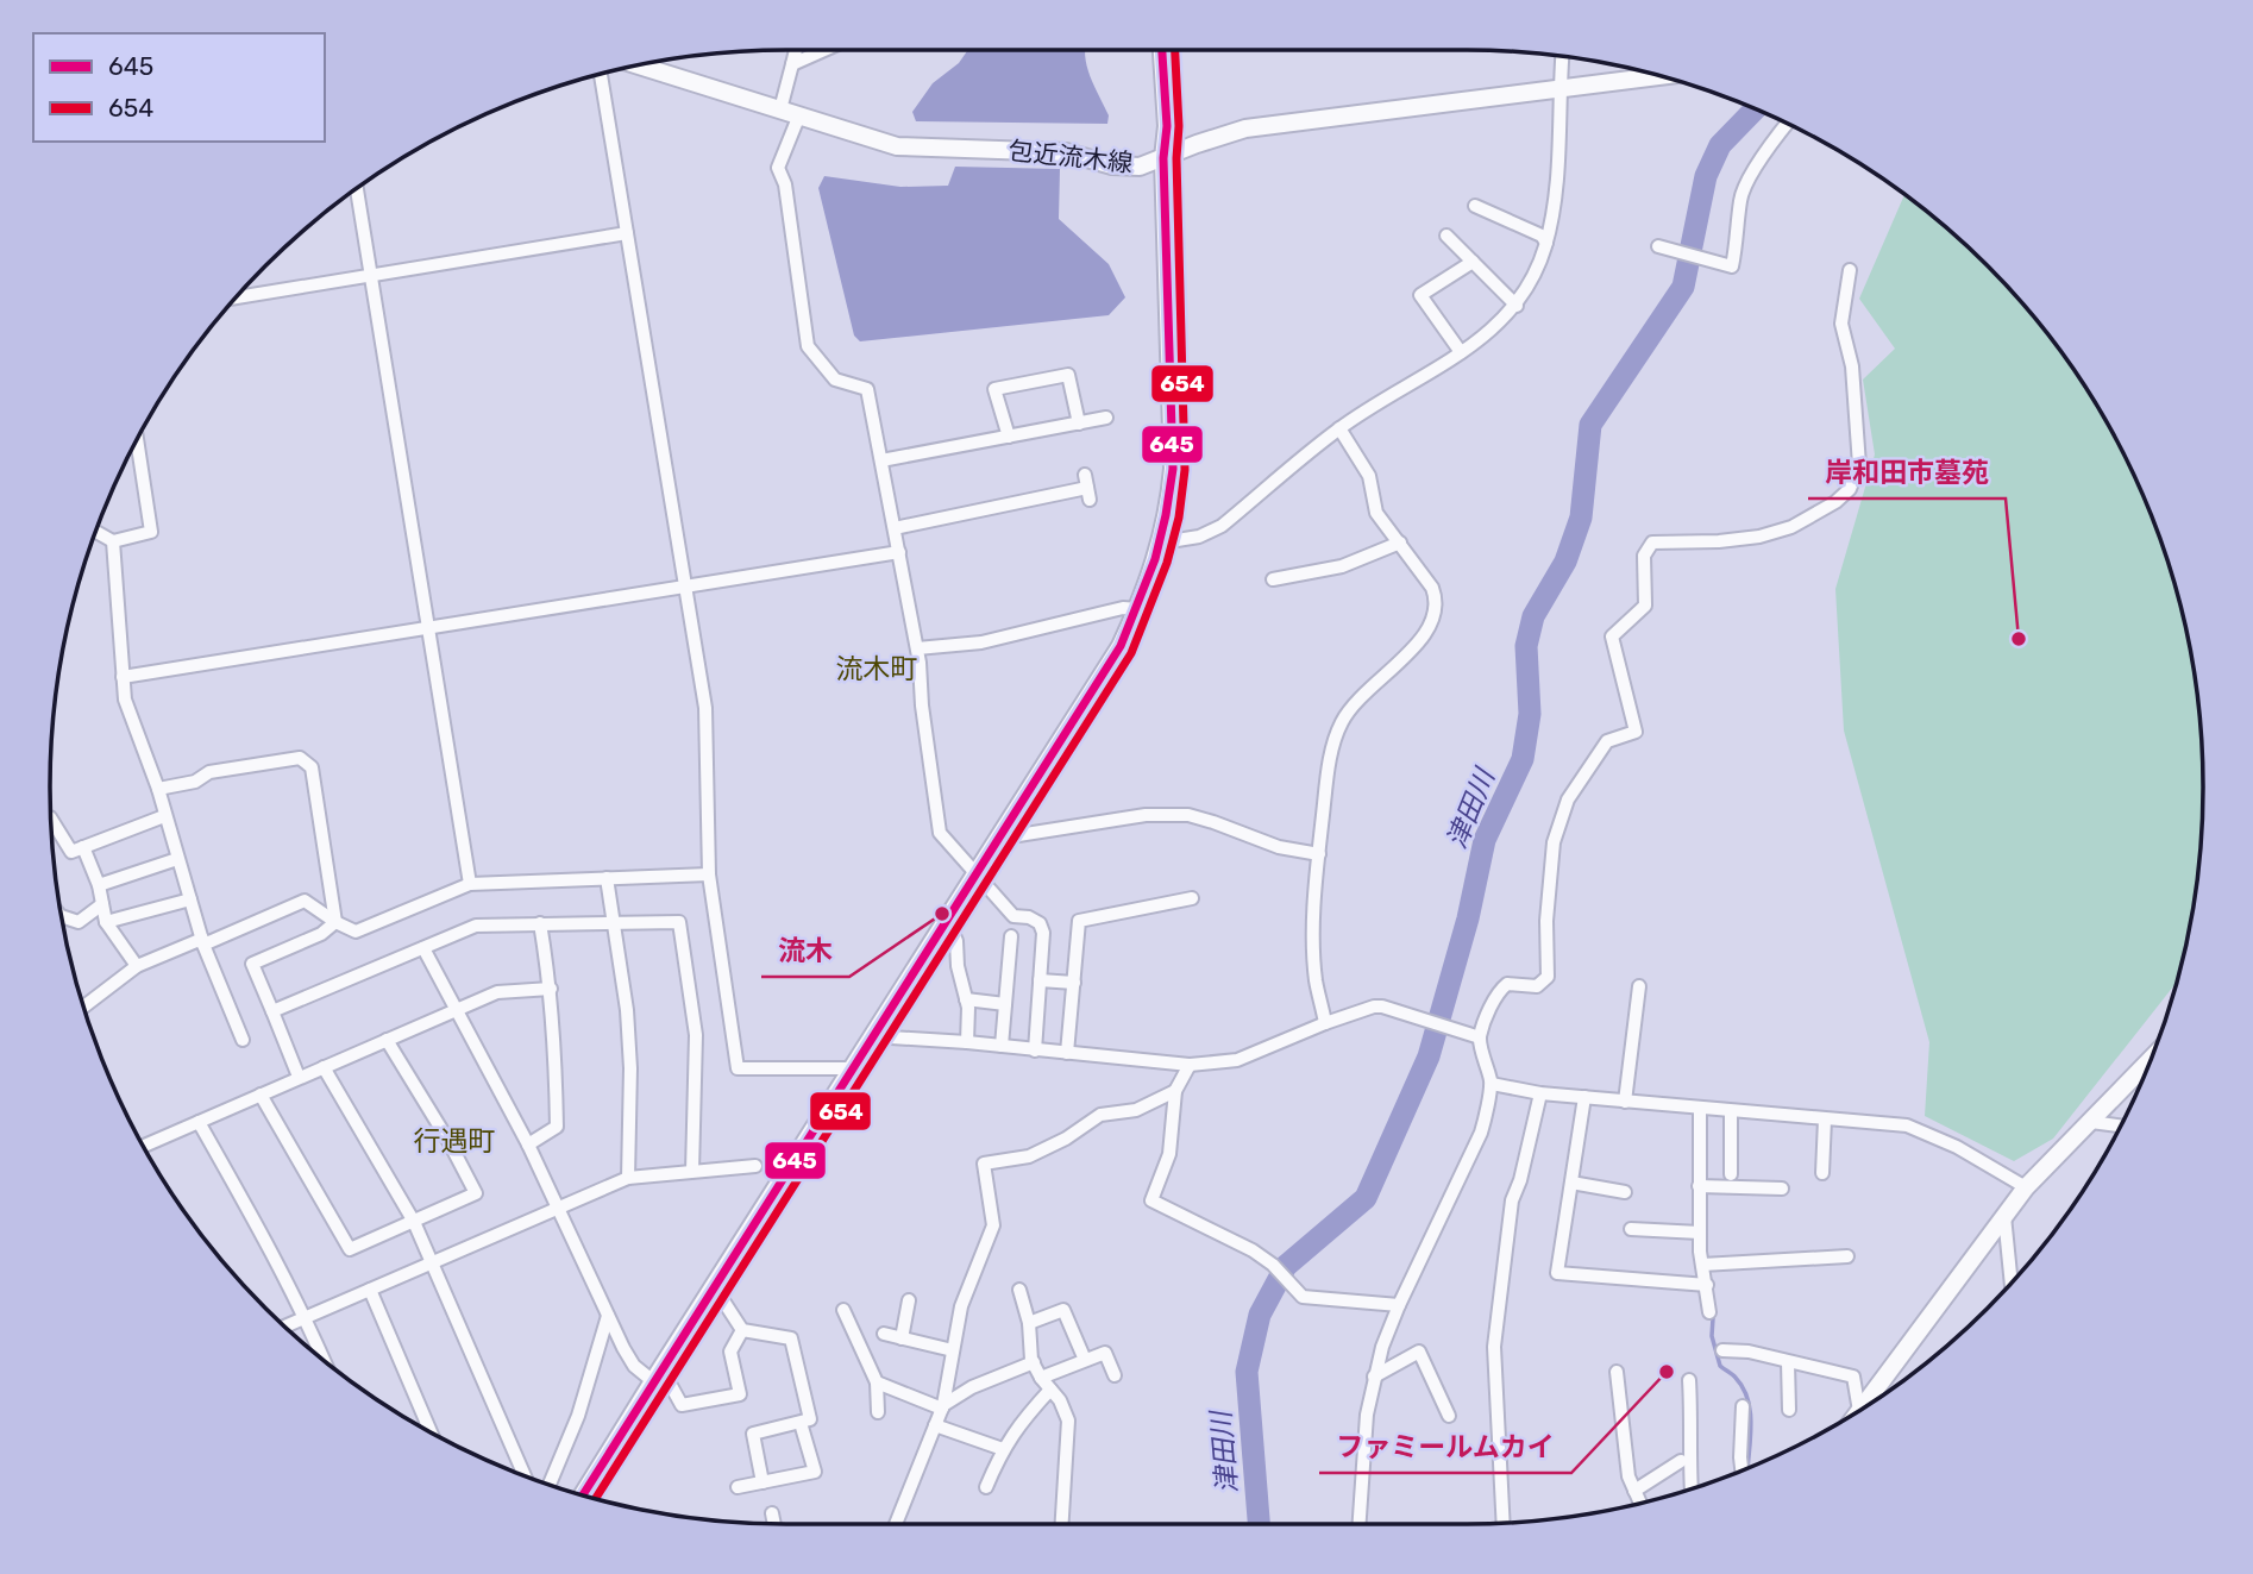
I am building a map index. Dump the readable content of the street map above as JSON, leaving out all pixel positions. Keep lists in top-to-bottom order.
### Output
{
  "streets": {
    "street": ["包近流木線"]
  },
  "districts": ["流木町", "行遇町"],
  "water": ["津田川"],
  "places": ["岸和田市墓苑", "流木", "ファミールムカイ"],
  "lines": ["transit line 645", "transit line 654"],
  "legend": ["645", "654"]
}
